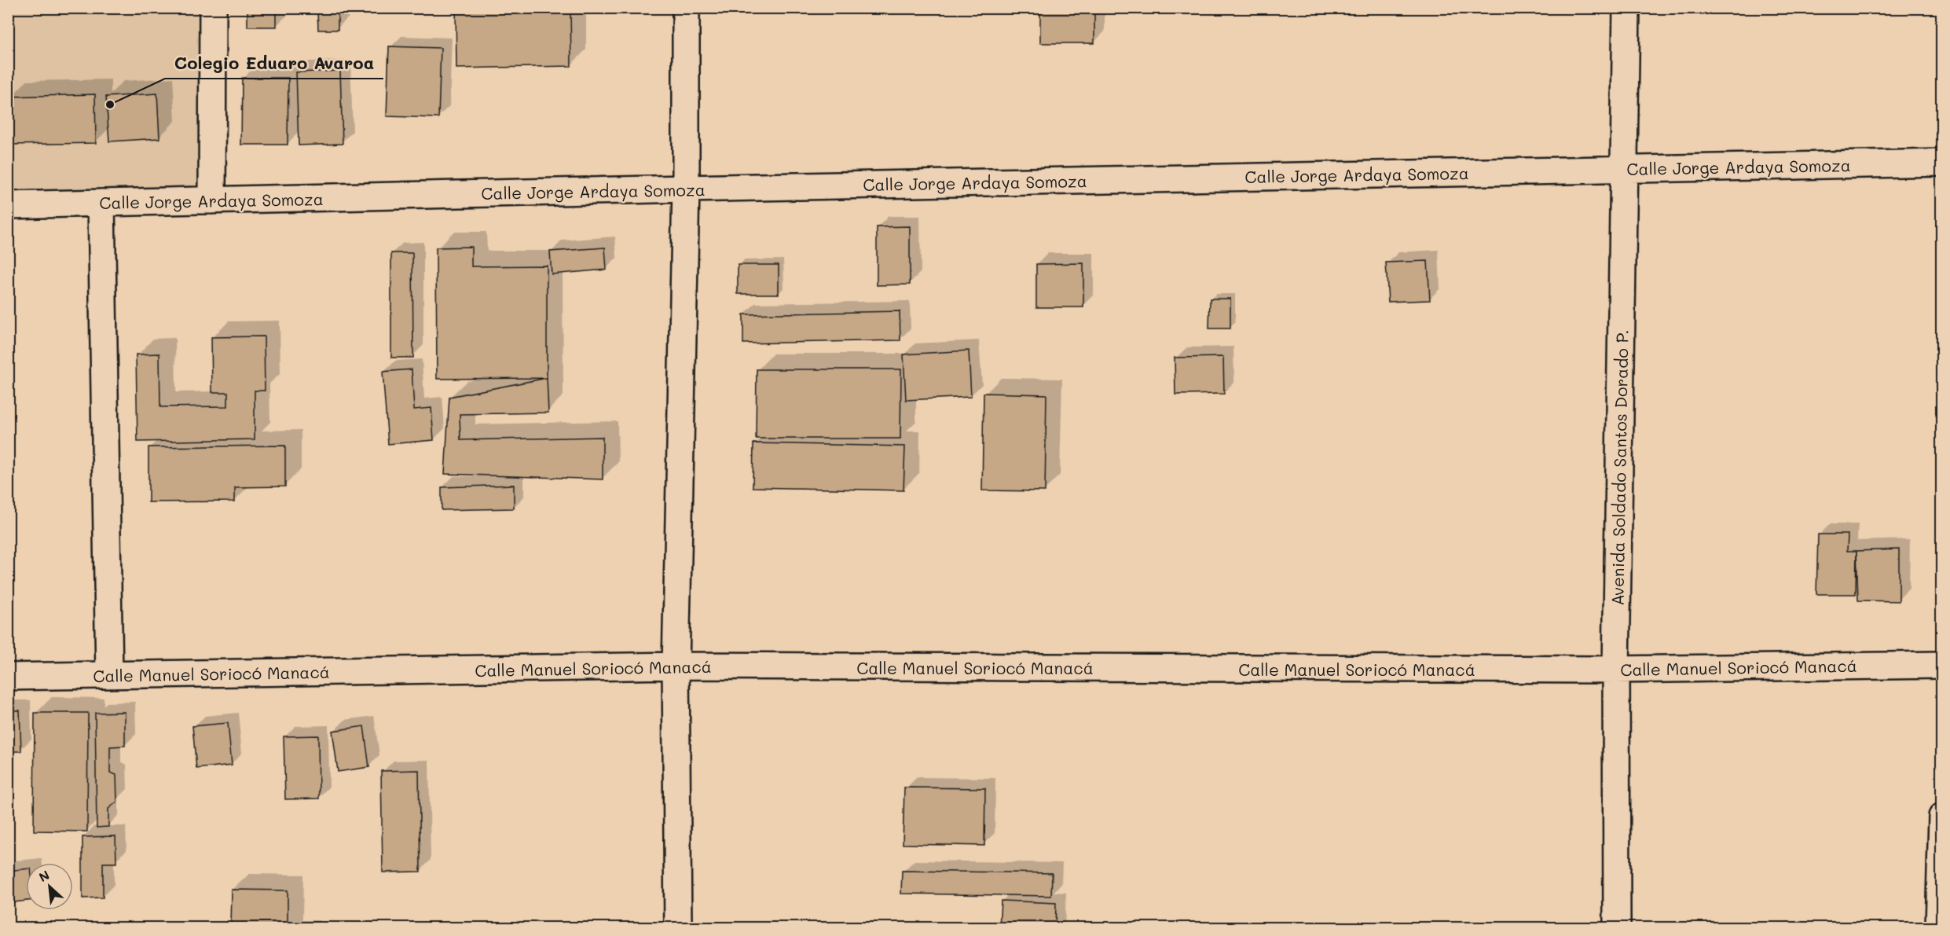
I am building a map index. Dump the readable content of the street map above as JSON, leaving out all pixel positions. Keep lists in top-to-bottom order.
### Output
{
  "streets": {
    "street": ["Calle Jorge Ardaya Somoza", "Avenida Soldado Santos Dorado P.", "Calle Manuel Soriocó Manacá"]
  },
  "crossings": [
    ["Calle Jorge Ardaya Somoza", "Avenida Soldado Santos Dorado P."],
    ["Avenida Soldado Santos Dorado P.", "Calle Manuel Soriocó Manacá"]
  ],
  "places": ["Colegio Eduaro Avaroa"],
  "north": "top left"
}
